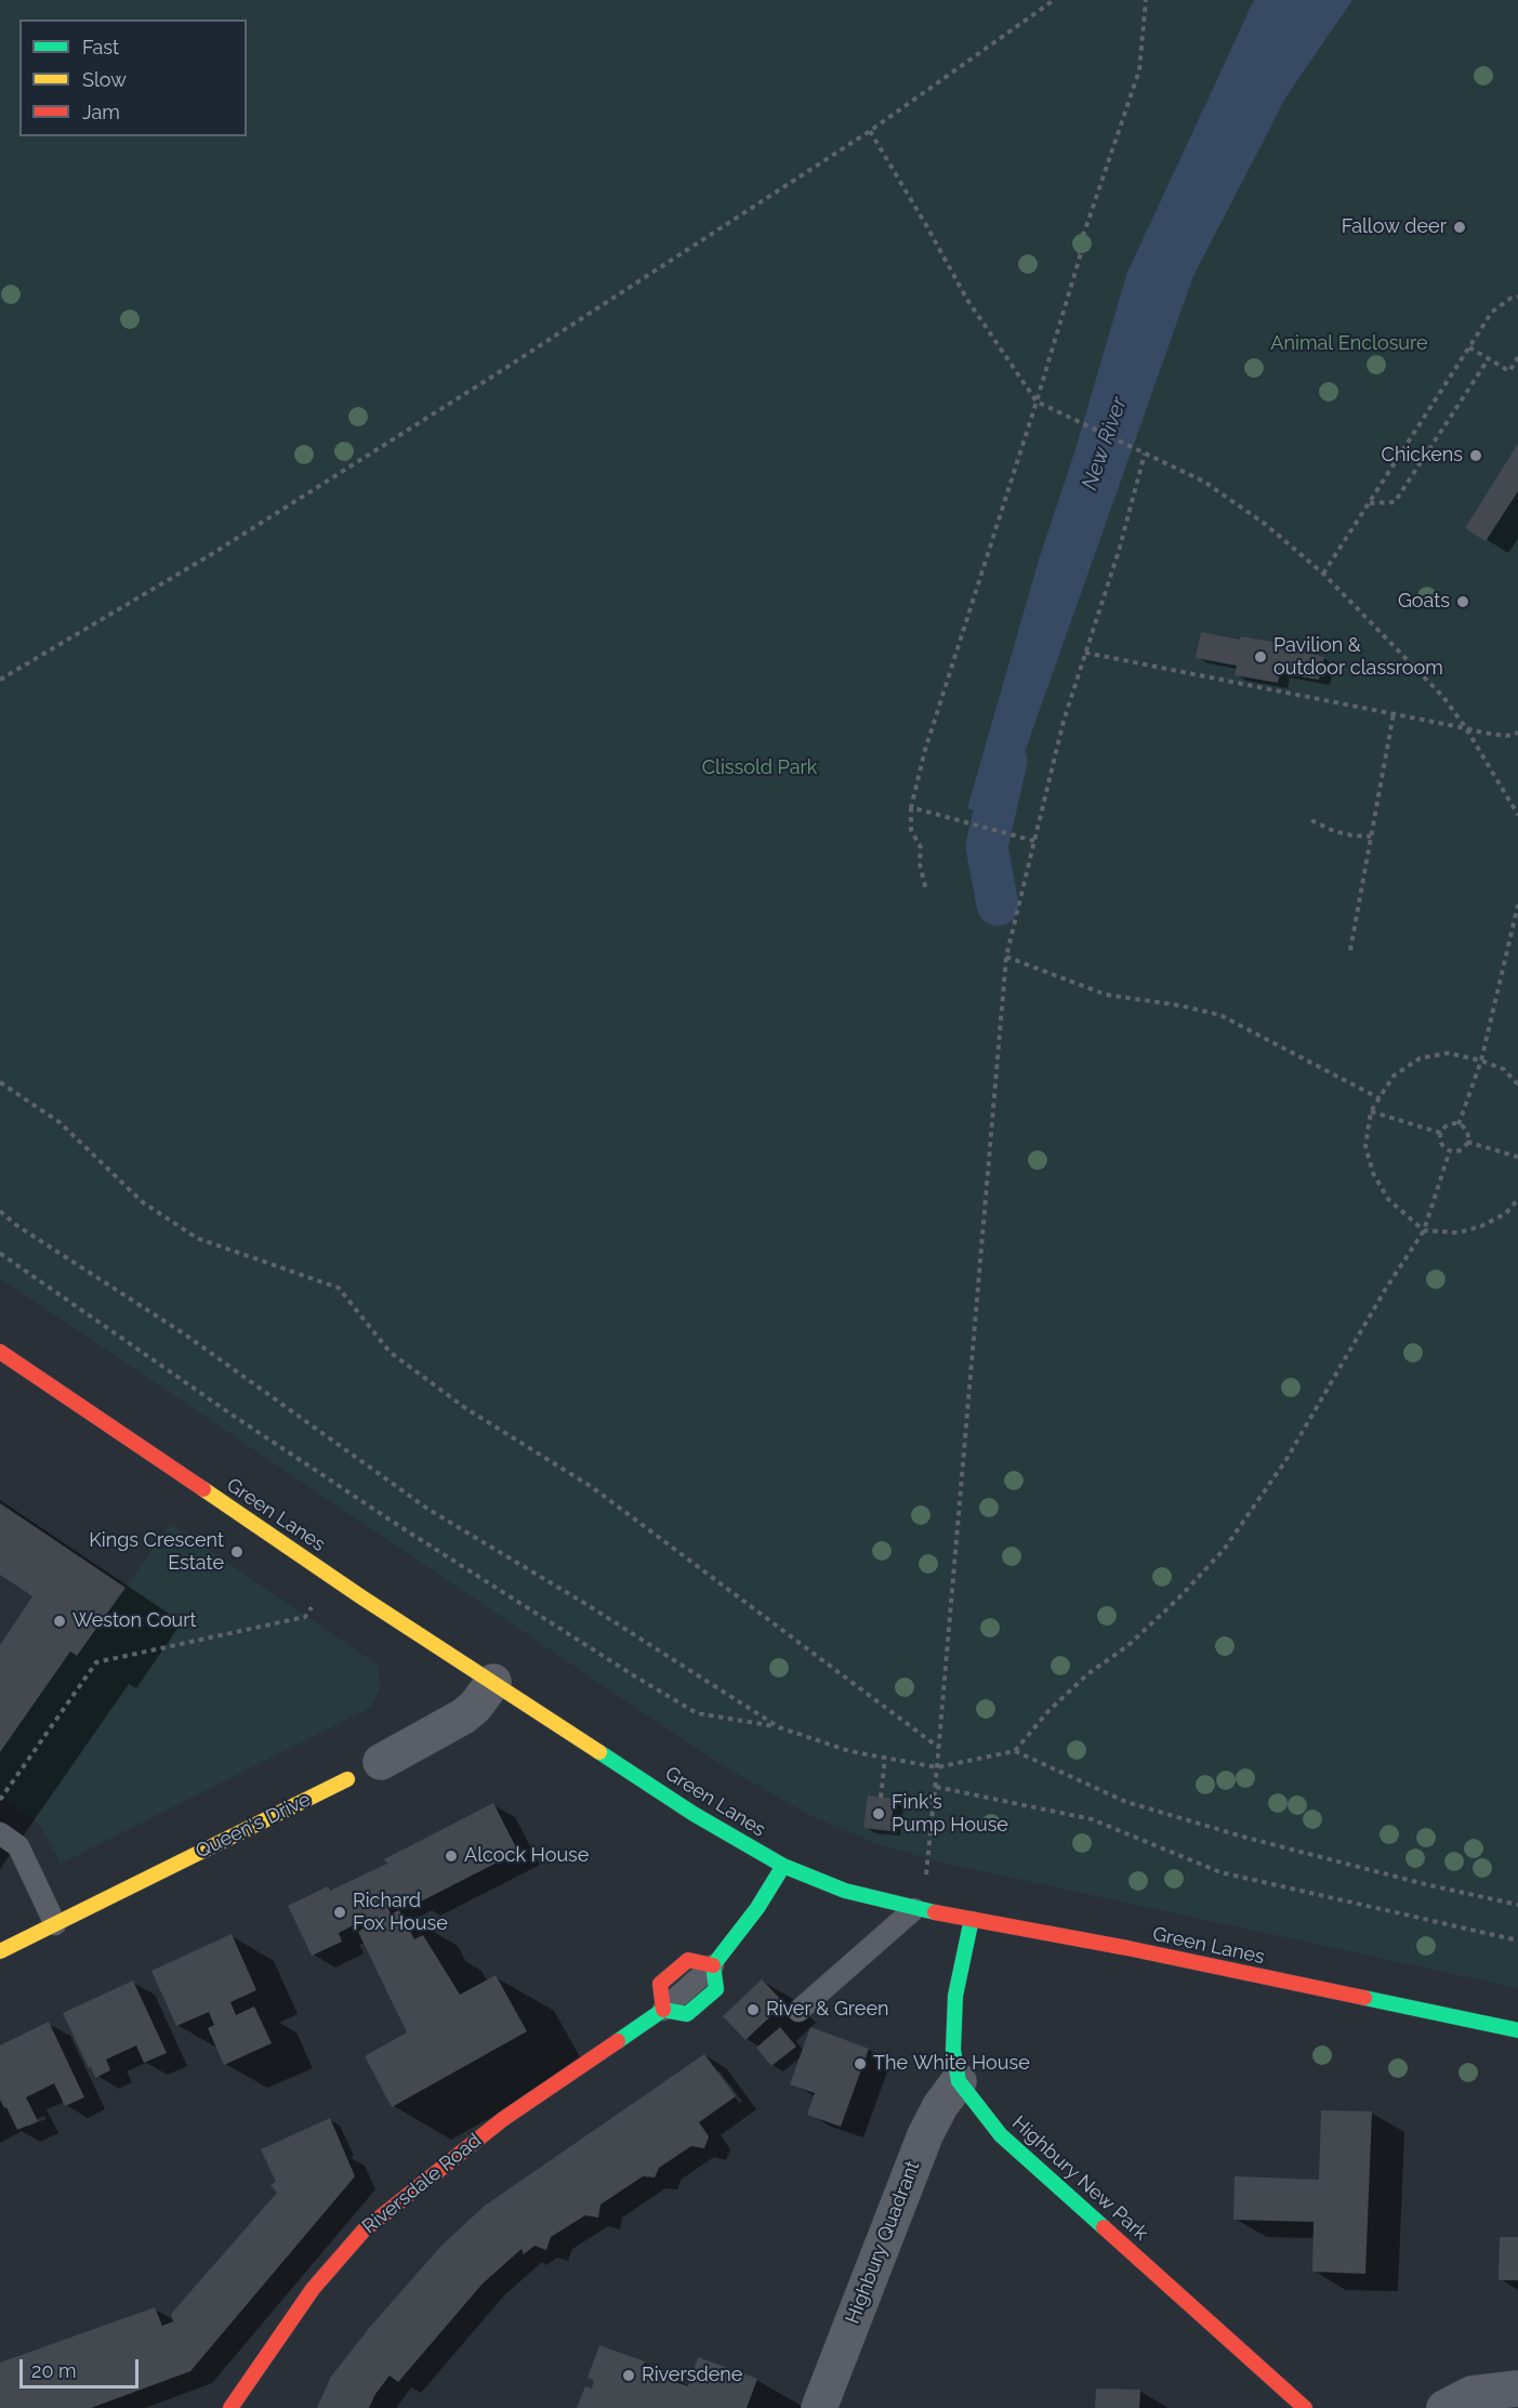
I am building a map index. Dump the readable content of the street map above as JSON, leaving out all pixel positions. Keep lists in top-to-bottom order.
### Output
{
  "streets": {
    "street": [
      "Green Lanes",
      "Queen's Drive",
      "Highbury New Park",
      "Riversdale Road",
      "Highbury Quadrant"
    ]
  },
  "crossings": [
    ["Green Lanes", "Queen's Drive"],
    ["Green Lanes", "Highbury New Park"],
    ["Green Lanes", "Riversdale Road"],
    ["Highbury New Park", "Highbury Quadrant"]
  ],
  "water": ["New River"],
  "parks": ["Animal Enclosure", "Clissold Park"],
  "places": [
    "Fallow deer",
    "Chickens",
    "Goats",
    "Pavilion & outdoor classroom",
    "Kings Crescent Estate",
    "Weston Court",
    "Fink's Pump House",
    "Alcock House",
    "Richard Fox House",
    "River & Green",
    "The White House",
    "Riversdene"
  ],
  "legend": ["Fast", "Slow", "Jam"],
  "scale_bar": "20 m"
}
